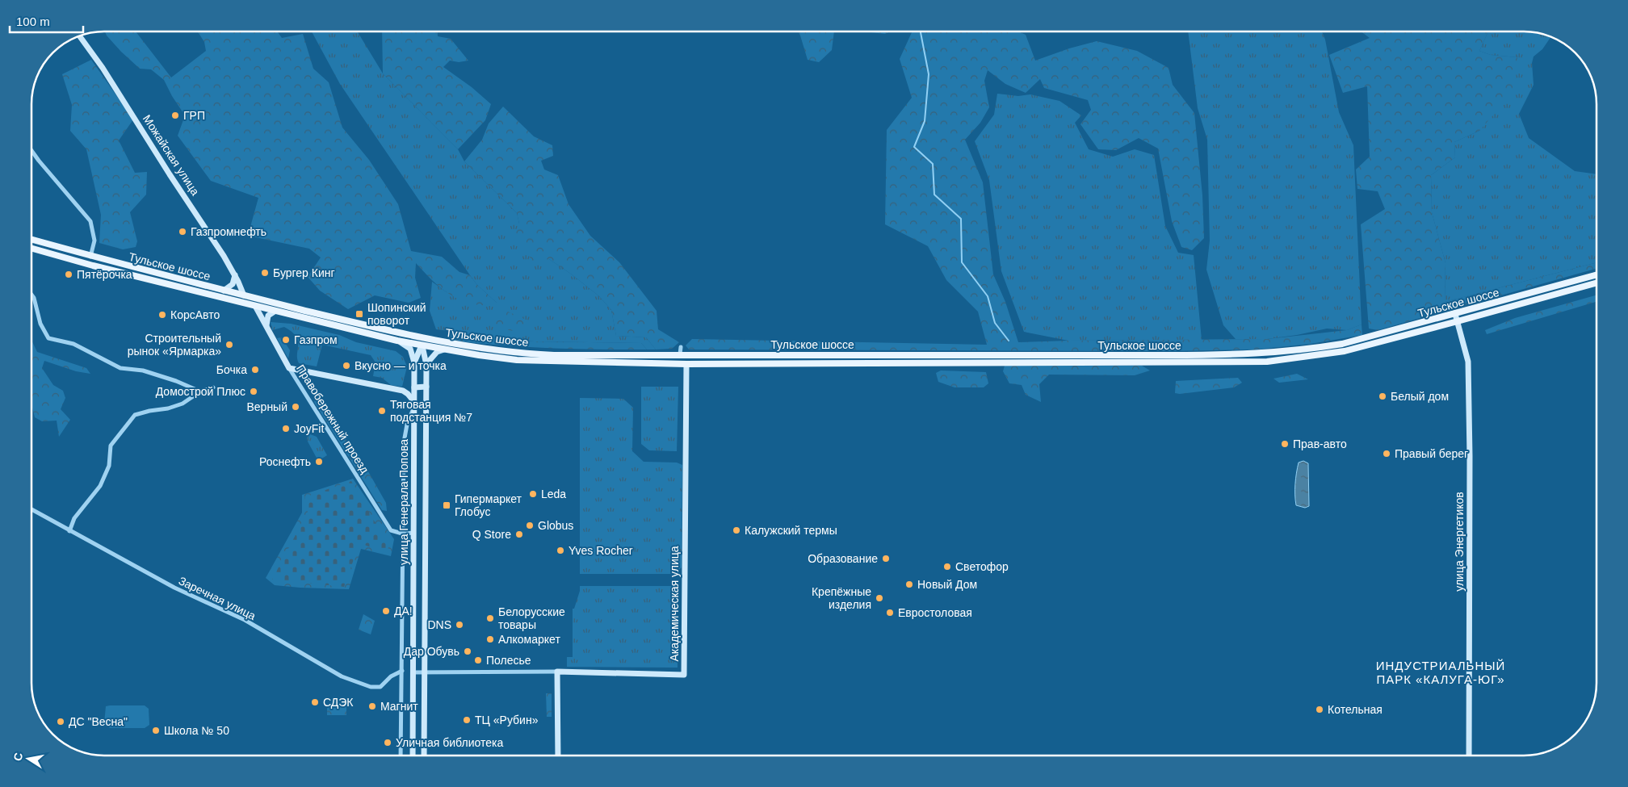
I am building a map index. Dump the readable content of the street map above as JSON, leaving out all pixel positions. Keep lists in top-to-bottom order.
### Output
{
  "streets": {
    "main road": ["Тульское шоссе"],
    "street": [
      "Можайская улица",
      "Правобережный проезд",
      "улица Генерала Попова",
      "улица Энергетиков",
      "Заречная улица",
      "Академическая улица"
    ]
  },
  "crossings": [
    ["Можайская улица", "Тульское шоссе"],
    ["Тульское шоссе", "Правобережный проезд"],
    ["Тульское шоссе", "улица Генерала Попова"],
    ["Тульское шоссе", "улица Энергетиков"],
    ["Тульское шоссе", "Академическая улица"]
  ],
  "districts": ["ИНДУСТРИАЛЬНЫЙ ПАРК «КАЛУГА-ЮГ»"],
  "places": {
    "other": [
      "ГРП",
      "Газпромнефть",
      "Бургер Кинг",
      "Пятёрочка",
      "КорсАвто",
      "Газпром",
      "Строительный рынок «Ярмарка»",
      "Вкусно — и точка",
      "Бочка",
      "Домострой Плюс",
      "Белый дом",
      "Верный",
      "Тяговая подстанция №7",
      "JoyFit",
      "Прав-авто",
      "Правый берег",
      "Роснефть",
      "Leda",
      "Globus",
      "Калужский термы",
      "Q Store",
      "Yves Rocher",
      "Образование",
      "Светофор",
      "Новый Дом",
      "Крепёжные изделия",
      "ДА!",
      "Евростоловая",
      "Белорусские товары",
      "DNS",
      "Алкомаркет",
      "Дар Обувь",
      "Полесье",
      "СДЭК",
      "Магнит",
      "Котельная",
      "ТЦ «Рубин»",
      "ДС \"Весна\"",
      "Школа № 50",
      "Уличная библиотека"
    ],
    "transit": ["Шопинский поворот", "Гипермаркет Глобус"]
  },
  "scale_bar": "100 m",
  "north": "left"
}
